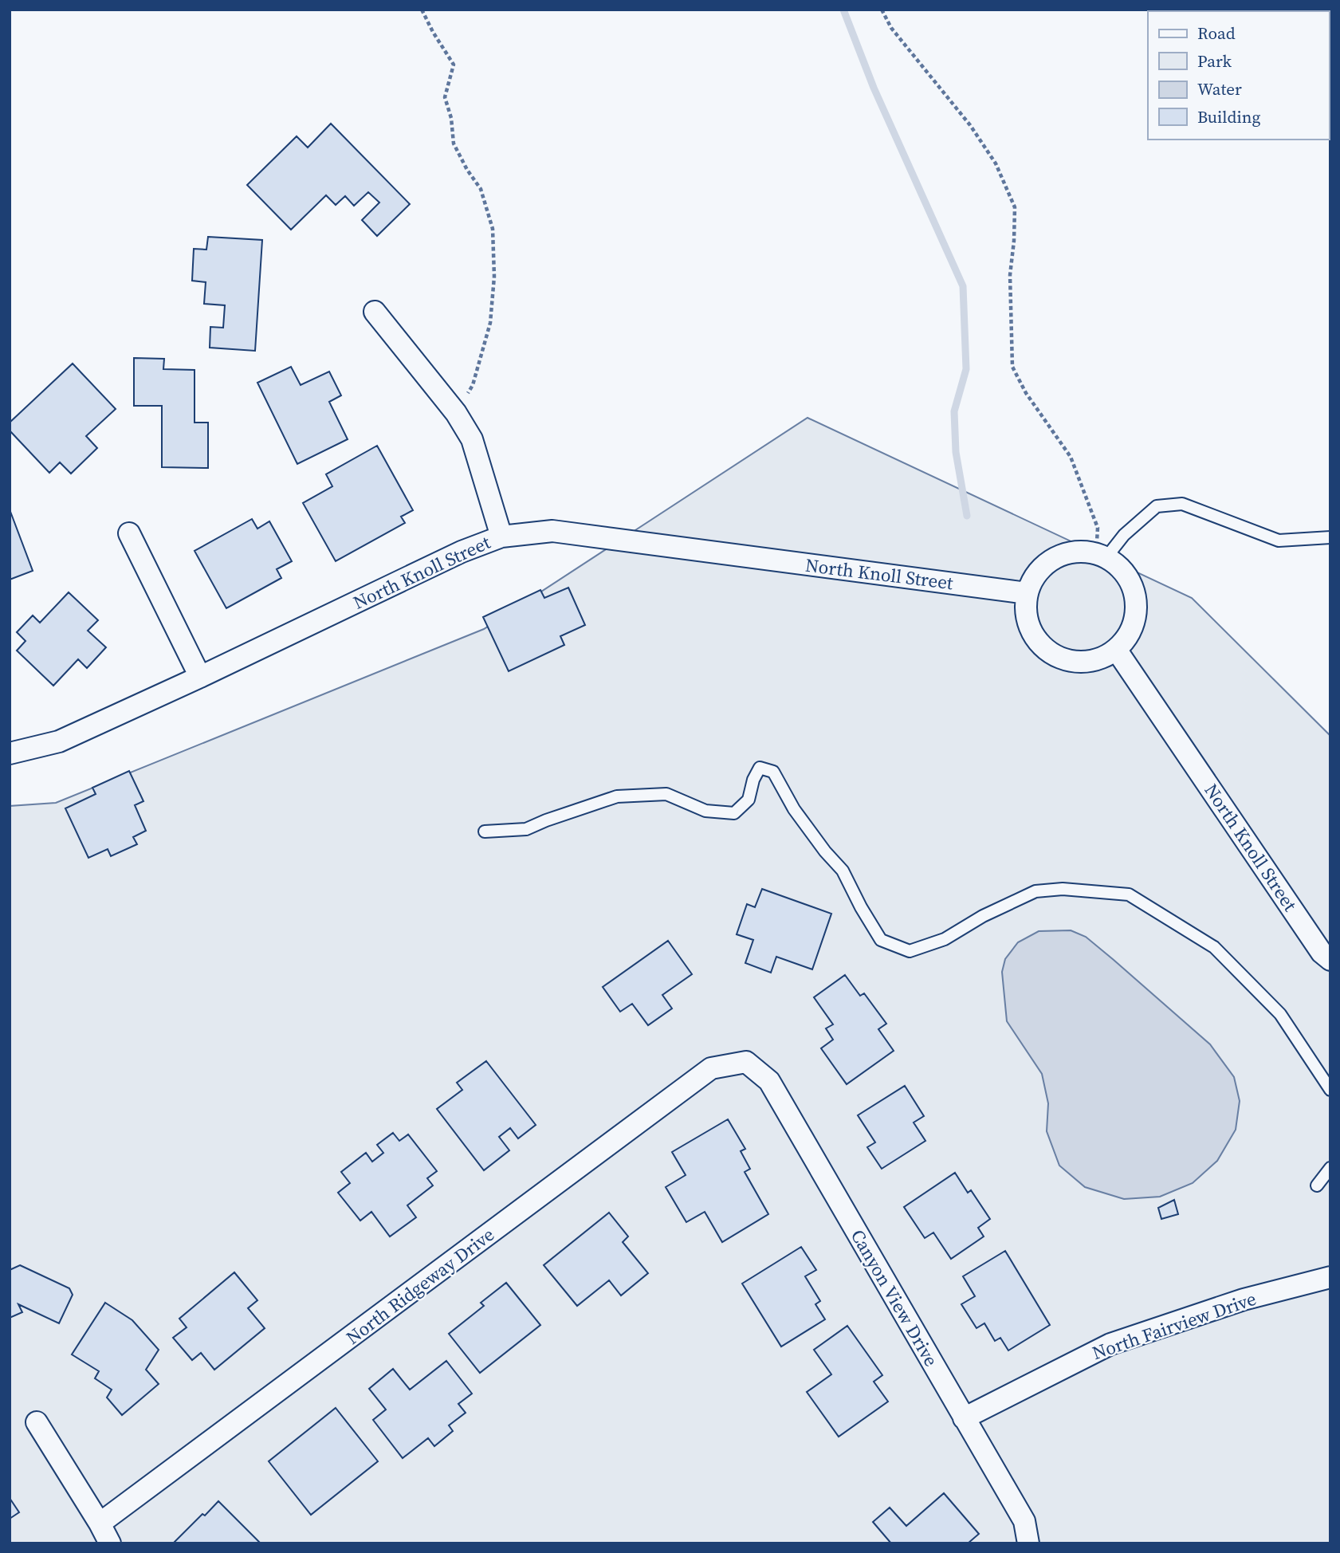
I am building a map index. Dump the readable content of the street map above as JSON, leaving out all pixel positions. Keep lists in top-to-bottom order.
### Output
{
  "streets": {
    "street": [
      "North Knoll Street",
      "North Ridgeway Drive",
      "Canyon View Drive",
      "North Fairview Drive"
    ]
  },
  "crossings": [
    ["North Ridgeway Drive", "Canyon View Drive"],
    ["Canyon View Drive", "North Fairview Drive"]
  ],
  "legend": [
    "Road",
    "Park",
    "Water",
    "Building"
  ]
}
